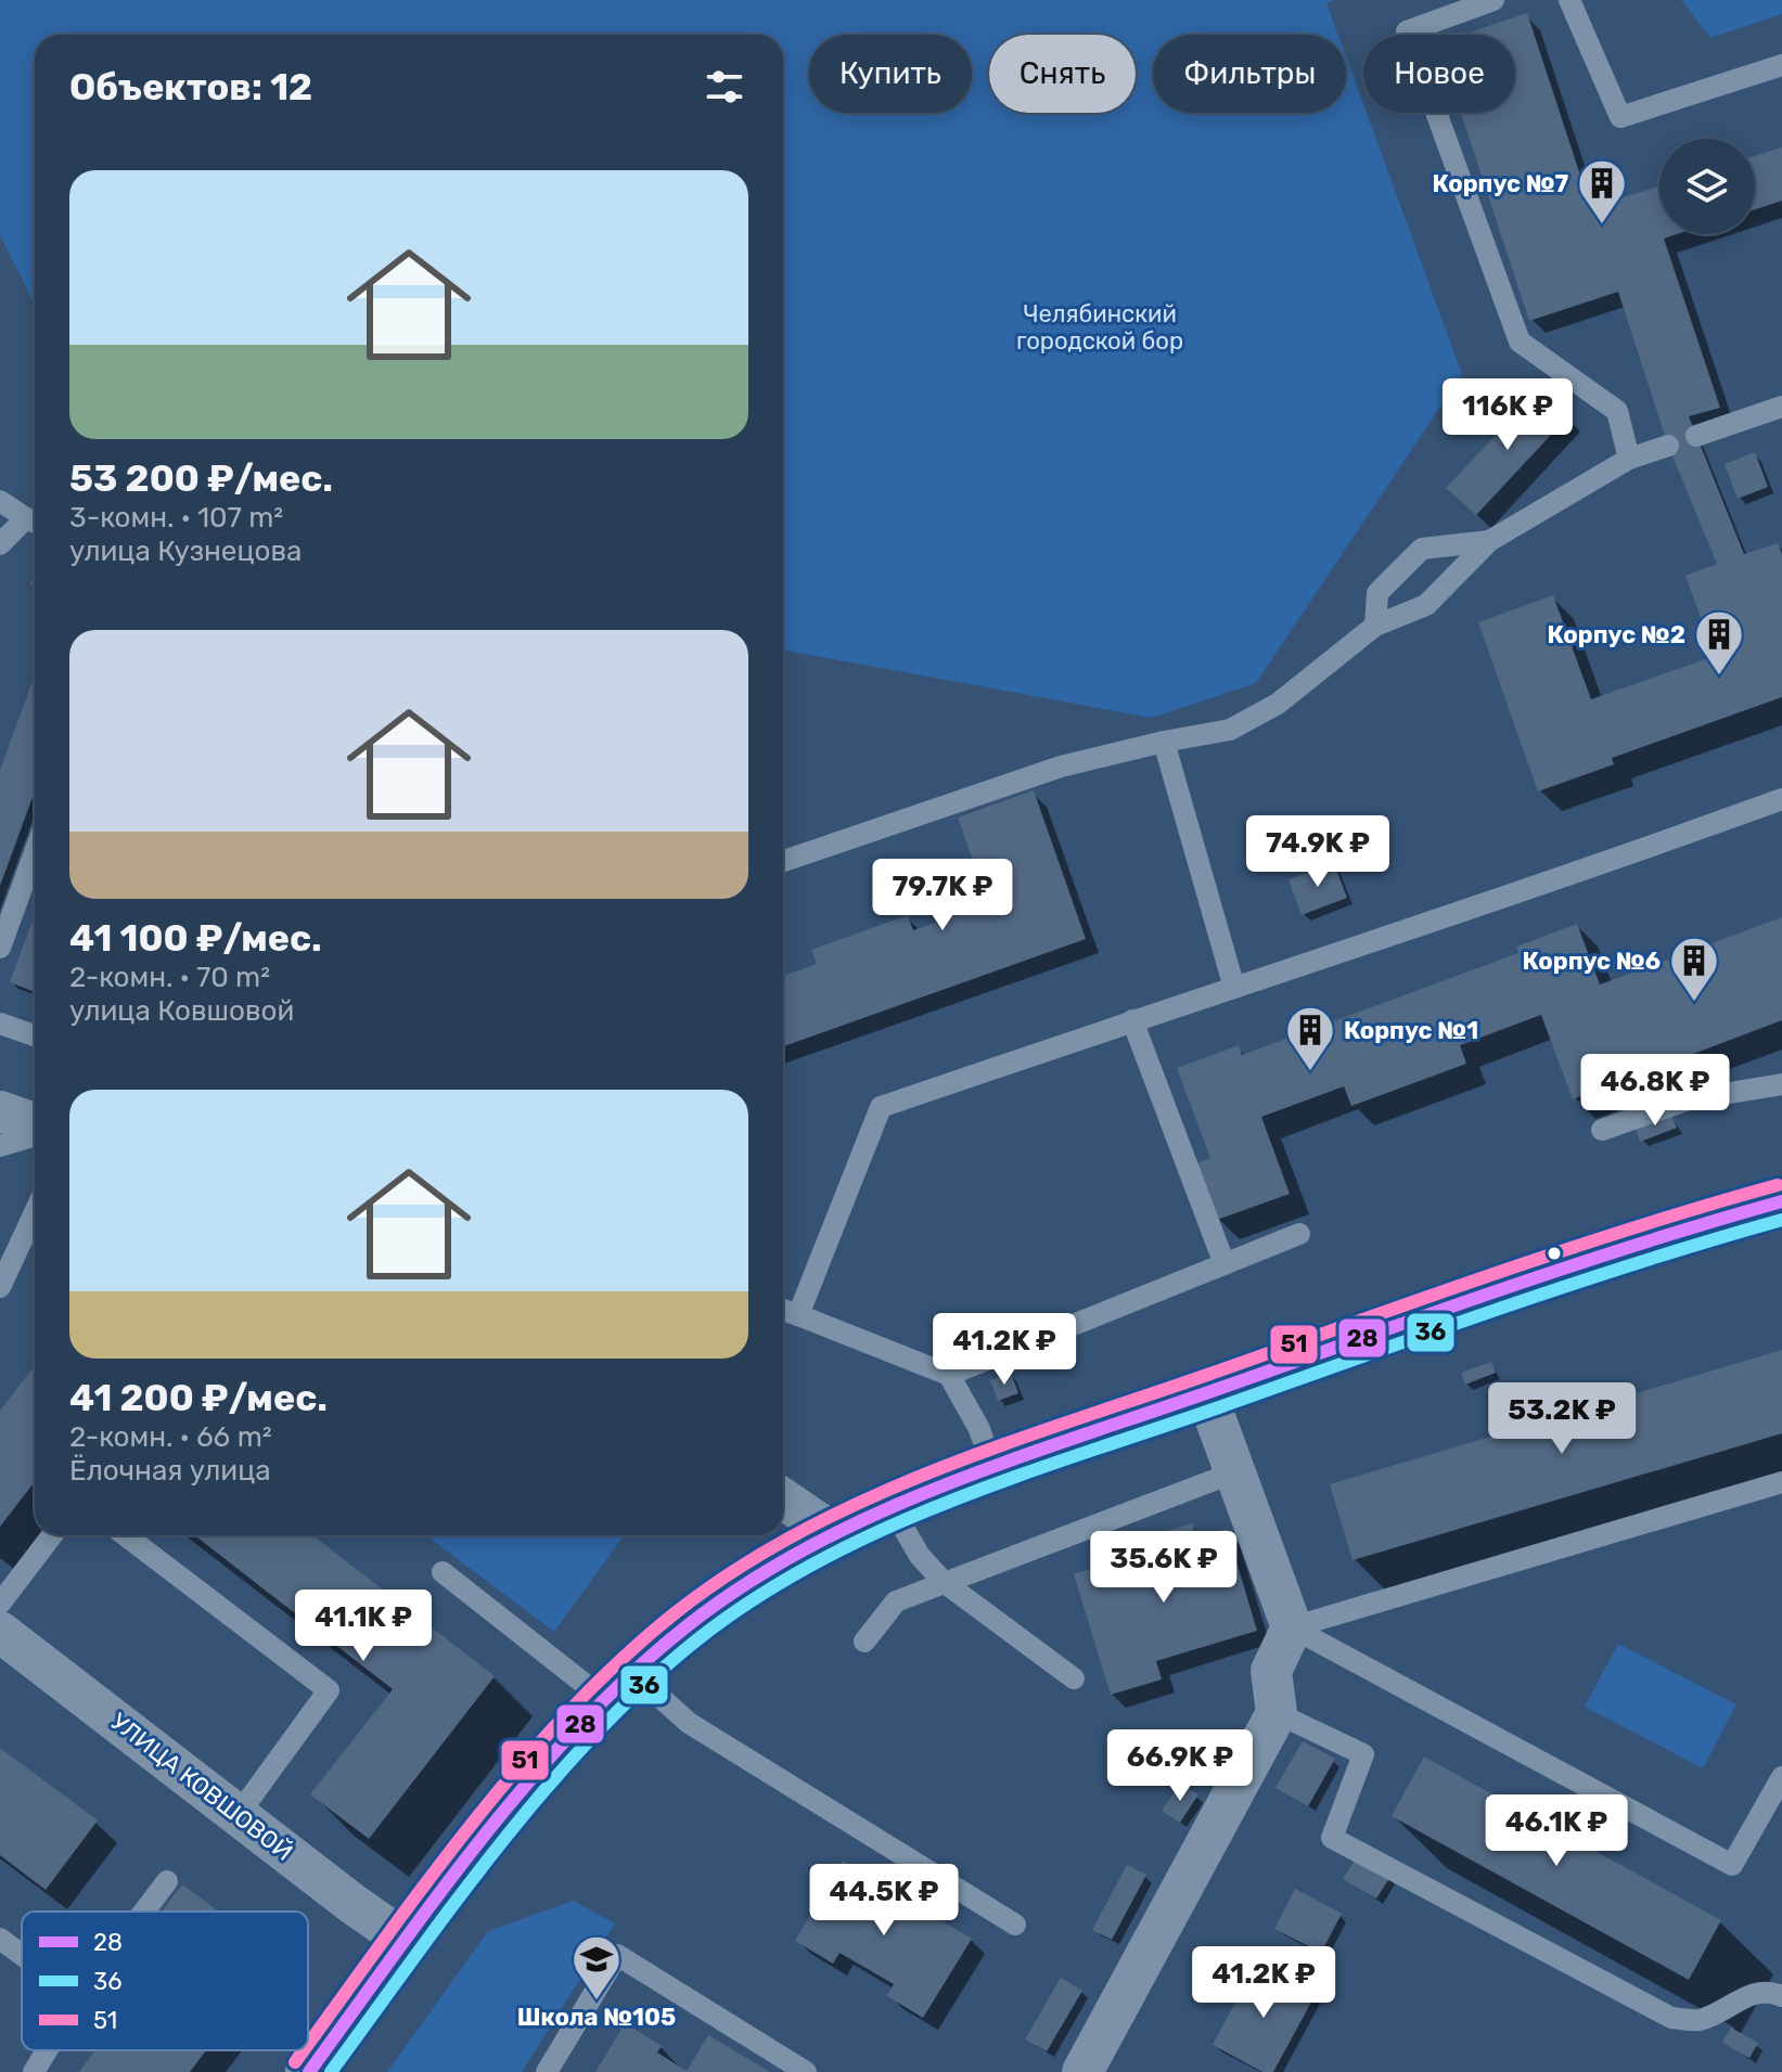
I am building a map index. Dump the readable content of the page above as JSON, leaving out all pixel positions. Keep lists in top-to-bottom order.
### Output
{
  "streets": {
    "street": ["УЛИЦА КОВШОВОЙ"]
  },
  "parks": ["Челябинский городской бор"],
  "places": {
    "building": [
      "Корпус №7",
      "Корпус №2",
      "Корпус №6",
      "Корпус №1"
    ],
    "school or university": ["Школа №105"]
  },
  "lines": ["transit line 51", "transit line 28", "transit line 36"],
  "legend": ["28", "36", "51"],
  "page": {
    "chip": [
      "Купить",
      "Снять",
      "Фильтры",
      "Новое"
    ],
    "heading": "Объектов: 12",
    "list": [
      {
        "name": "53 200 ₽/мес.",
        "note": "3-комн. · 107 m² · улица Кузнецова"
      },
      {
        "name": "41 100 ₽/мес.",
        "note": "2-комн. · 70 m² · улица Ковшовой"
      },
      {
        "name": "41 200 ₽/мес.",
        "note": "2-комн. · 66 m² · Ёлочная улица"
      }
    ],
    "price": [
      "116K ₽",
      "74.9K ₽",
      "79.7K ₽",
      "46.8K ₽",
      "41.2K ₽",
      "53.2K ₽",
      "35.6K ₽",
      "41.1K ₽",
      "66.9K ₽",
      "46.1K ₽",
      "44.5K ₽",
      "41.2K ₽"
    ]
  }
}
